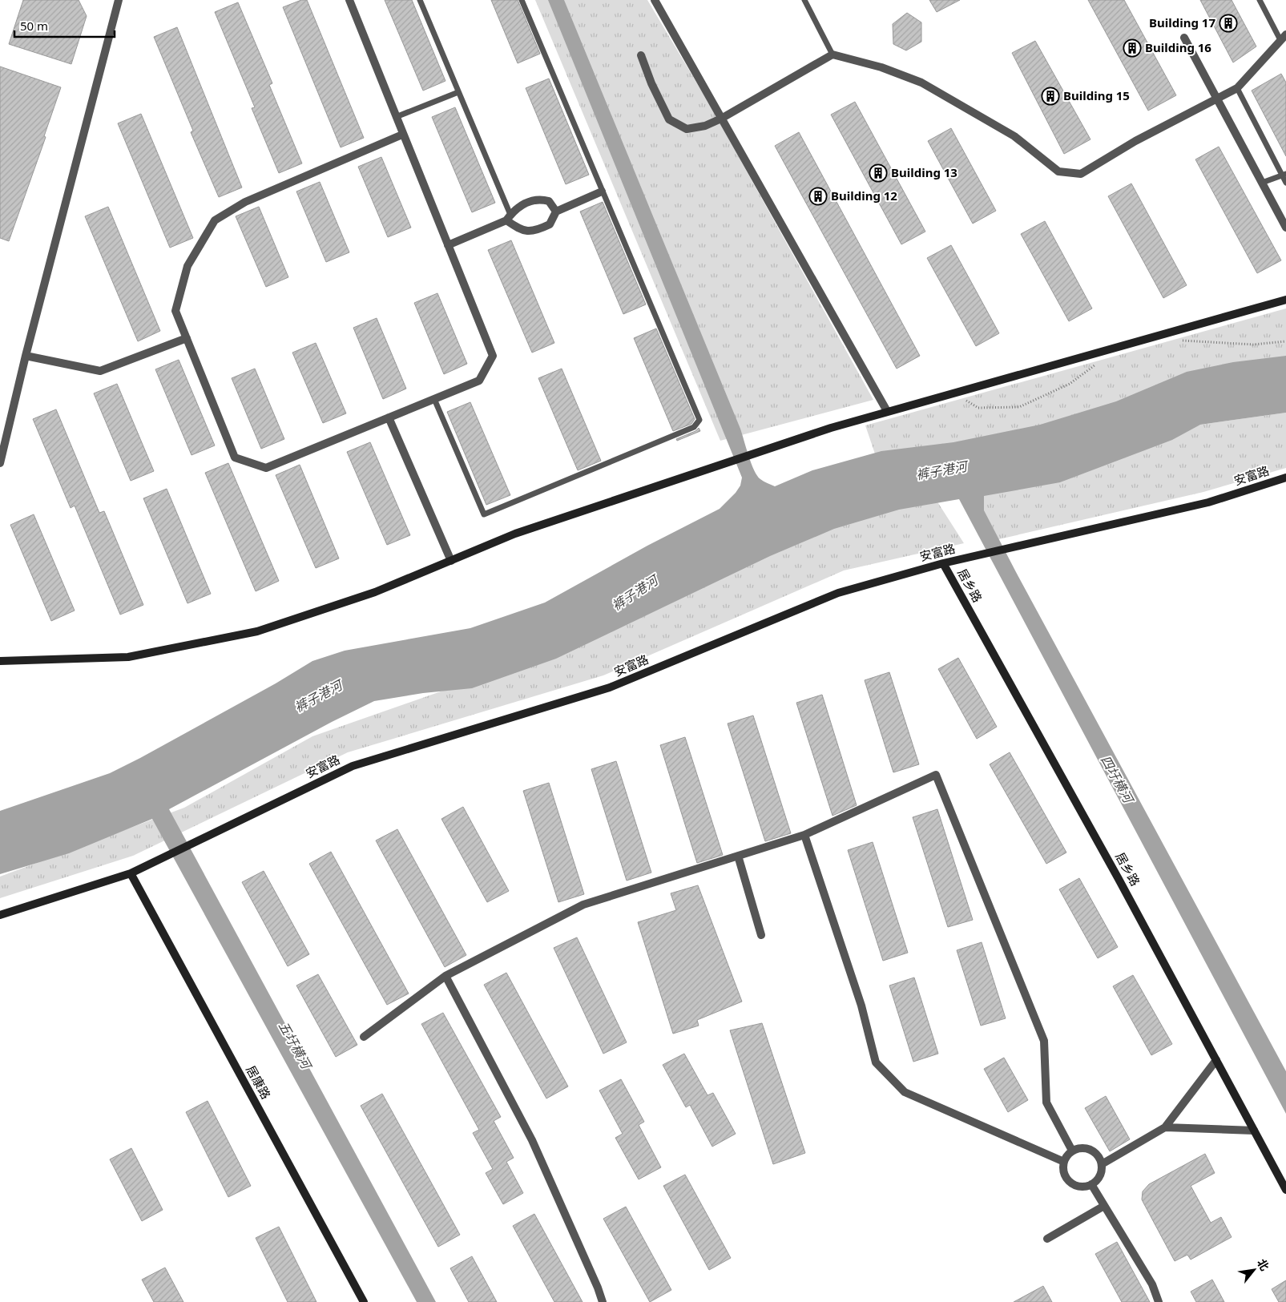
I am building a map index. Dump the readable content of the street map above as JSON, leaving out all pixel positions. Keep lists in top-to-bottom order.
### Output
{
  "streets": {
    "street": ["安富路", "居乡路", "居康路"]
  },
  "crossings": [
    ["安富路", "居乡路"],
    ["安富路", "居康路"]
  ],
  "water": ["裤子港河", "四圩横河", "五圩横河"],
  "places": {
    "building": [
      "Building 17",
      "Building 16",
      "Building 15",
      "Building 13",
      "Building 12"
    ]
  },
  "scale_bar": "50 m",
  "north": "top right"
}
